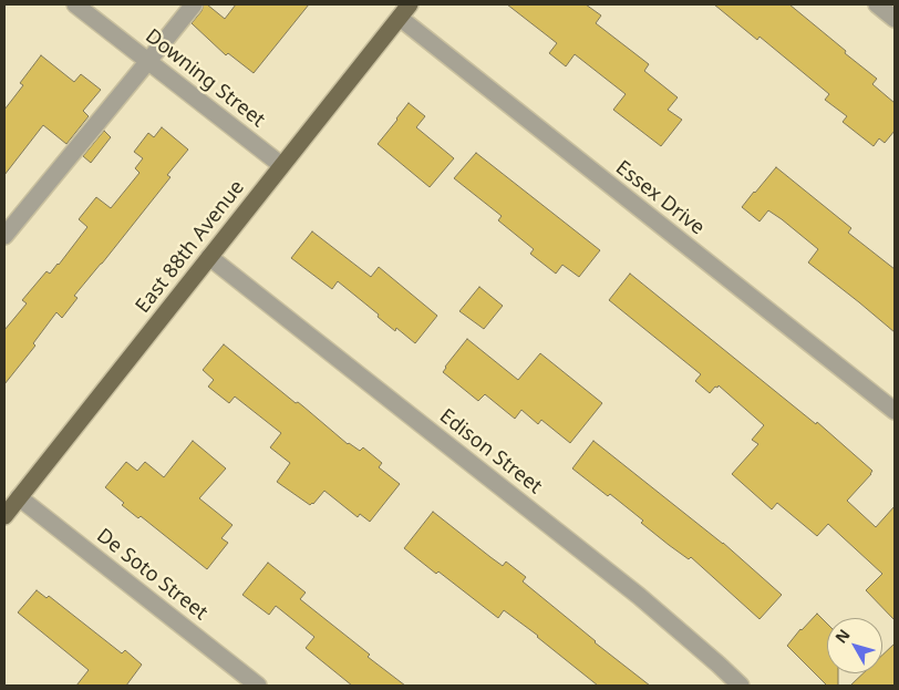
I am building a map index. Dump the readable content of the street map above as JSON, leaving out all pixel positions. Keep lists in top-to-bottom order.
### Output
{
  "streets": {
    "main road": ["East 88th Avenue"],
    "street": [
      "Downing Street",
      "Essex Drive",
      "Edison Street",
      "De Soto Street"
    ]
  },
  "crossings": [
    ["Downing Street", "East 88th Avenue"],
    ["Essex Drive", "East 88th Avenue"],
    ["East 88th Avenue", "Edison Street"],
    ["East 88th Avenue", "De Soto Street"]
  ],
  "north": "top left"
}
